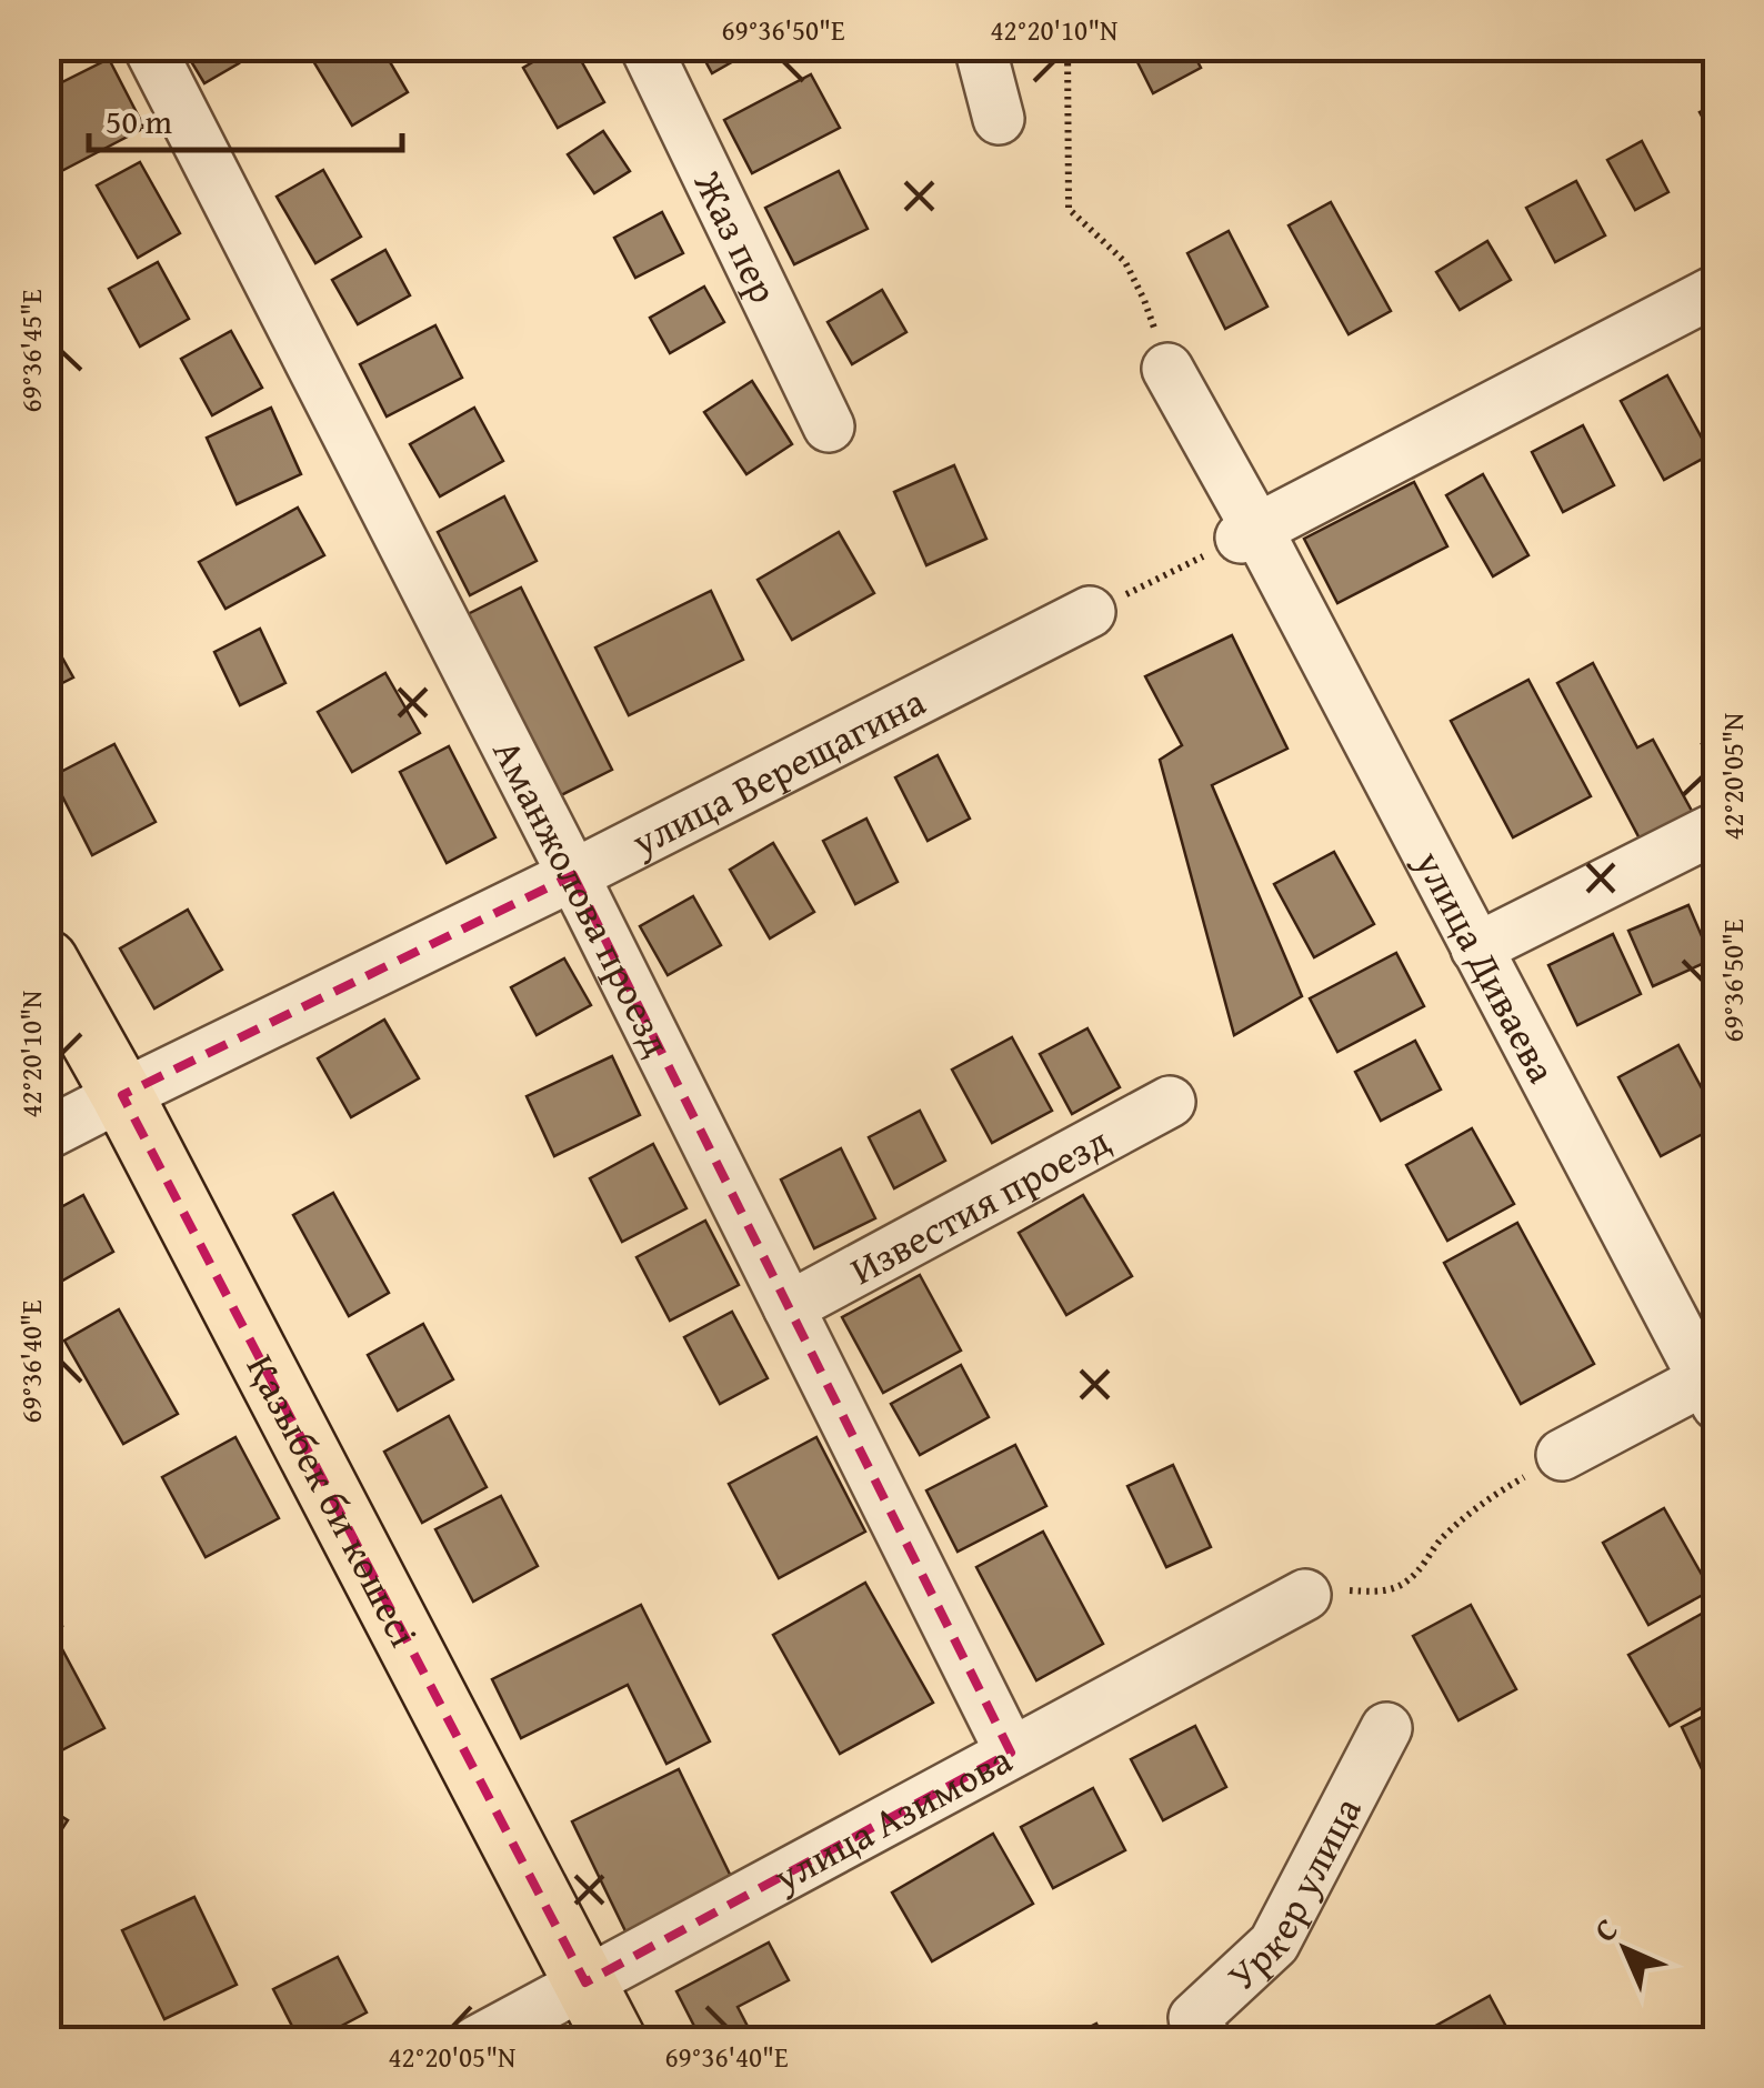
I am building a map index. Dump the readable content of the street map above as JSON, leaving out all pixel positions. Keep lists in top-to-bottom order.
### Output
{
  "streets": {
    "main road": ["Қазыбек би көшесі"],
    "street": [
      "Жаз пер",
      "улица Верещагина",
      "Аманжолова проезд",
      "улица Диваева",
      "Известия проезд",
      "улица Азимова",
      "Уркер улица"
    ]
  },
  "crossings": [
    ["улица Верещагина", "Аманжолова проезд"],
    ["улица Верещагина", "Қазыбек би көшесі"],
    ["Аманжолова проезд", "Известия проезд"],
    ["Аманжолова проезд", "улица Азимова"],
    ["Қазыбек би көшесі", "улица Азимова"]
  ],
  "scale_bar": "50 m",
  "north": "top left",
  "coordinates": [
    "69°36'50\"E",
    "42°20'10\"N",
    "69°36'45\"E",
    "42°20'05\"N",
    "69°36'40\"E"
  ]
}
